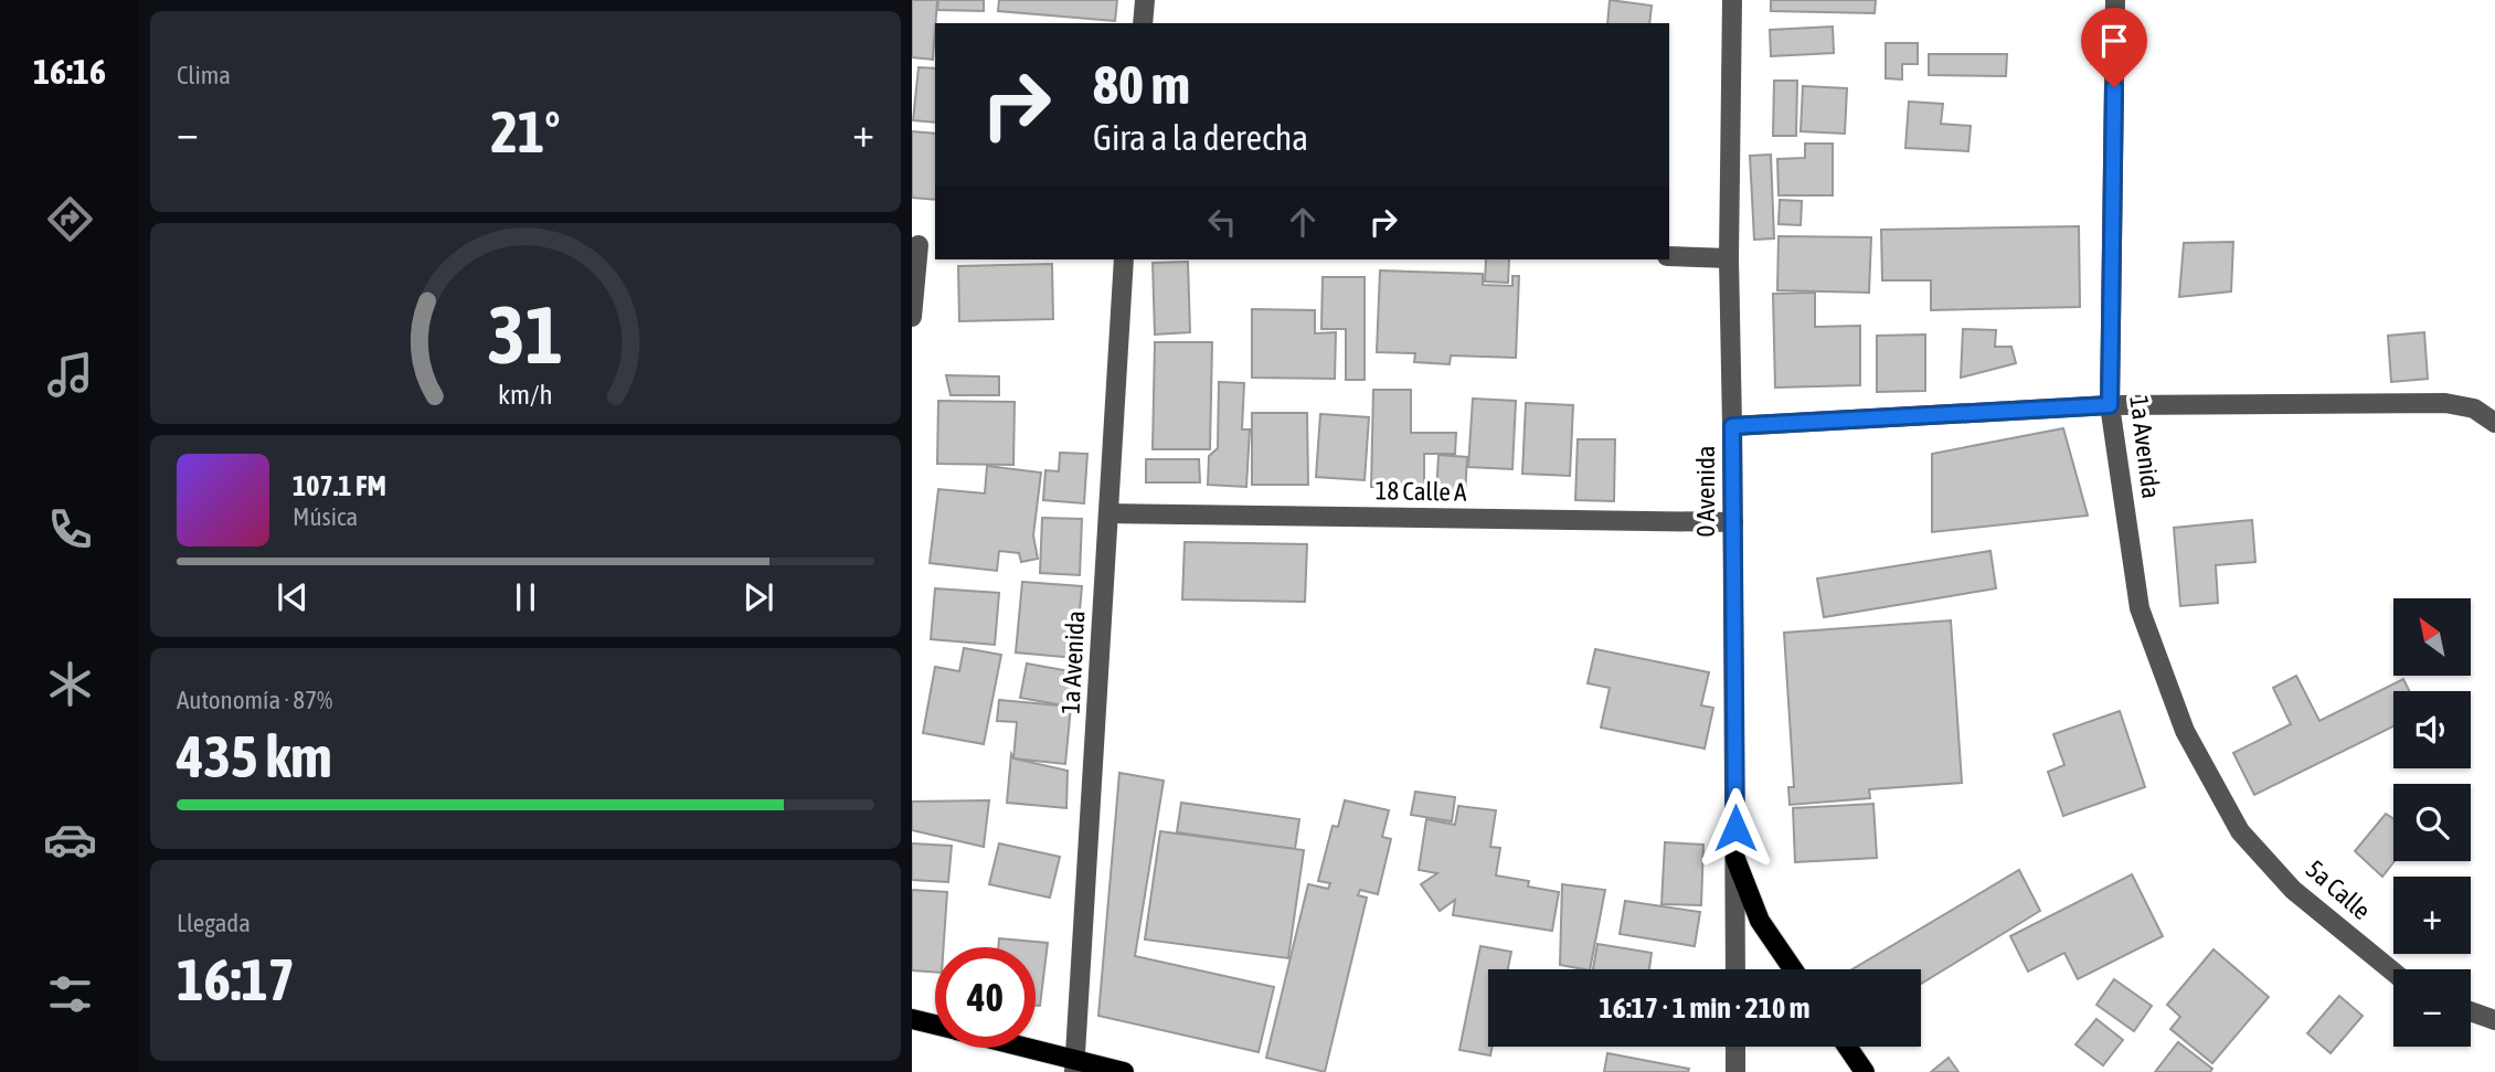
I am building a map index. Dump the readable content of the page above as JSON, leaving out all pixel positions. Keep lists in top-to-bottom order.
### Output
{
  "streets": {
    "street": [
      "1a Avenida",
      "18 Calle A",
      "0 Avenida",
      "5a Calle"
    ]
  },
  "crossings": [
    ["1a Avenida", "18 Calle A"],
    ["1a Avenida", "5a Calle"],
    ["18 Calle A", "0 Avenida"]
  ],
  "north": "top left",
  "page": {
    "tabs": "16:16",
    "tile": [
      "Clima",
      ["Autonomía · 87%", "435 km"],
      ["Llegada", "16:17"]
    ],
    "turn": ["80 m", "Gira a la derecha"],
    "heat": ["−", "21°", "+"],
    "song": ["107.1 FM", "Música"],
    "map_buttons": ["+", "−"],
    "limit": "40",
    "trip": "16:17 · 1 min · 210 m",
    "gauge": ["31", "km/h"]
  }
}
